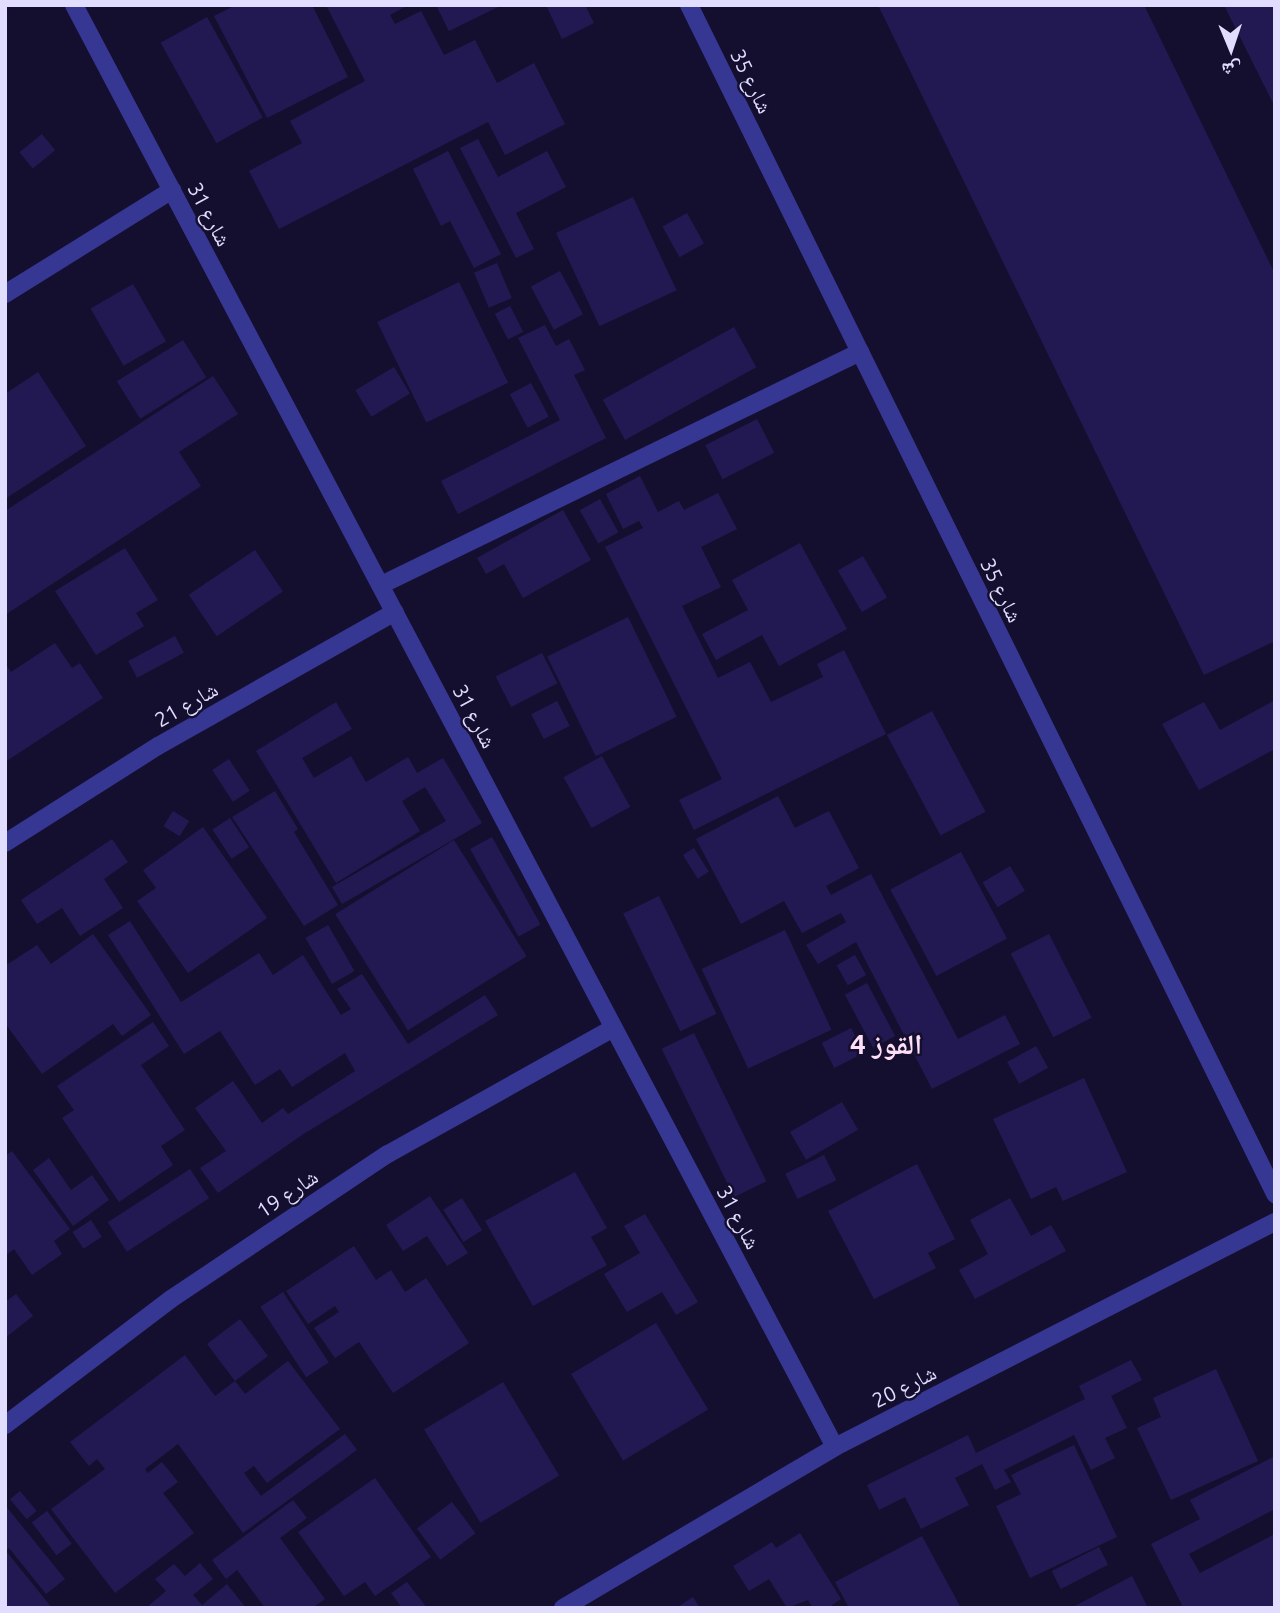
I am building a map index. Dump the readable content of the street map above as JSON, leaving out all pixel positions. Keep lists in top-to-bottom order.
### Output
{
  "streets": {
    "street": [
      "شارع 35",
      "شارع 31",
      "شارع 21",
      "شارع 19",
      "شارع 20"
    ]
  },
  "crossings": [
    ["شارع 31", "شارع 21"],
    ["شارع 31", "شارع 19"],
    ["شارع 31", "شارع 20"]
  ],
  "districts": ["القوز 4"],
  "north": "bottom"
}
